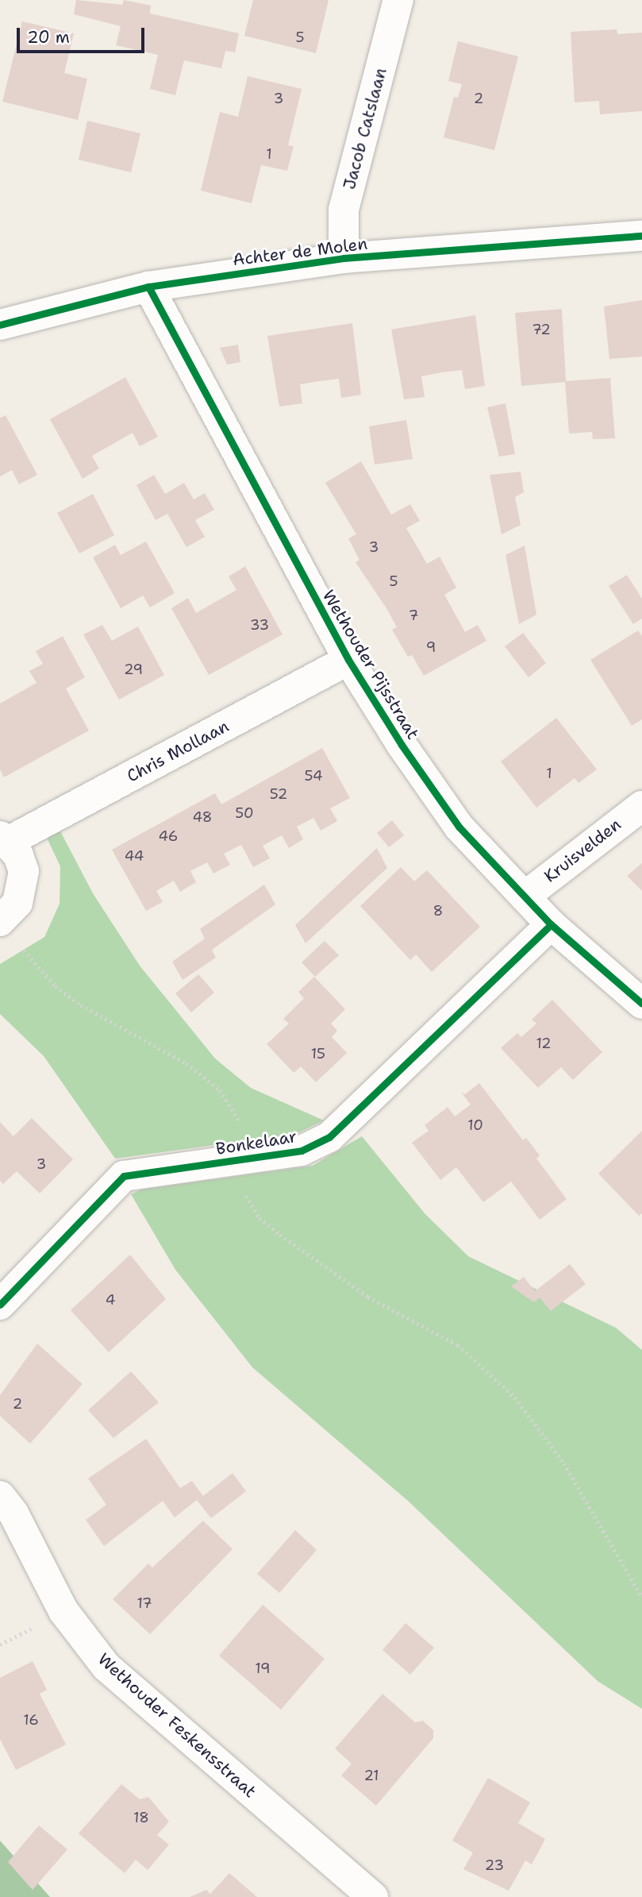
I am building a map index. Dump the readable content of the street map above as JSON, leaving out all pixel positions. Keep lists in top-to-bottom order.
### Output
{
  "streets": {
    "street": [
      "Jacob Catslaan",
      "Achter de Molen",
      "Wethouder Pijsstraat",
      "Chris Mollaan",
      "Kruisvelden",
      "Bonkelaar",
      "Wethouder Feskensstraat"
    ]
  },
  "crossings": [
    ["Jacob Catslaan", "Achter de Molen"],
    ["Achter de Molen", "Wethouder Pijsstraat"],
    ["Wethouder Pijsstraat", "Chris Mollaan"],
    ["Wethouder Pijsstraat", "Kruisvelden"],
    ["Wethouder Pijsstraat", "Bonkelaar"]
  ],
  "house_numbers": [
    "5",
    "3",
    "2",
    "1",
    "72",
    "3",
    "5",
    "7",
    "33",
    "9",
    "29",
    "1",
    "54",
    "52",
    "50",
    "48",
    "46",
    "44",
    "8",
    "12",
    "15",
    "10",
    "3",
    "4",
    "2",
    "17",
    "19",
    "16",
    "21",
    "18",
    "23"
  ],
  "scale_bar": "20 m"
}
